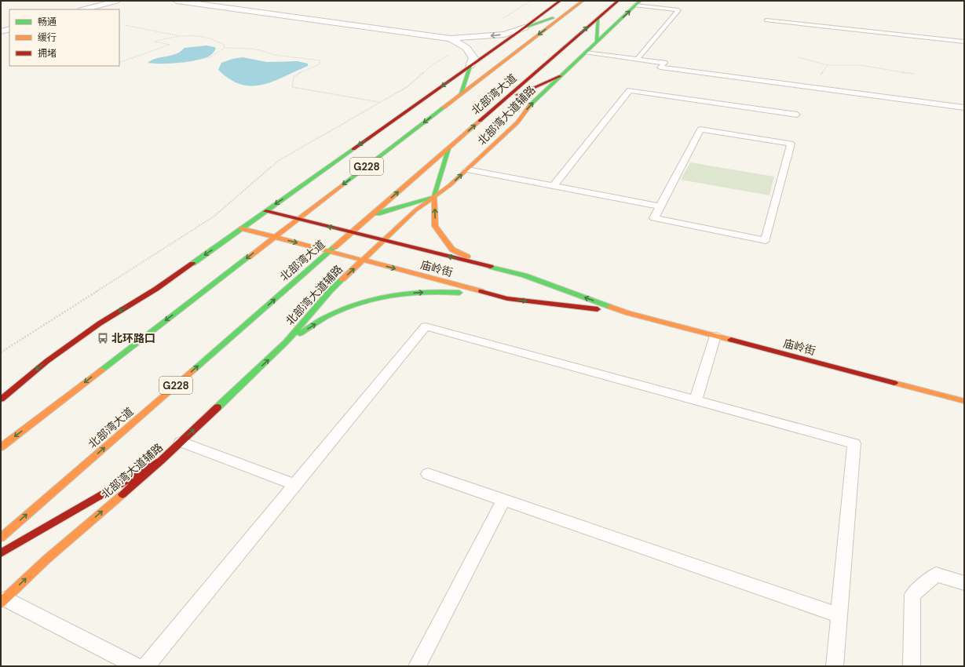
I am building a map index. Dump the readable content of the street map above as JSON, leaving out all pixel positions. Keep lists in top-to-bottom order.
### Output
{
  "streets": {
    "main road": [
      "北部湾大道",
      "北部湾大道辅路",
      "G228",
      "庙岭街"
    ]
  },
  "crossings": [
    ["北部湾大道", "庙岭街"],
    ["北部湾大道辅路", "庙岭街"]
  ],
  "places": {
    "bus stop": ["北环路口"]
  },
  "legend": ["畅通", "缓行", "拥堵"]
}
